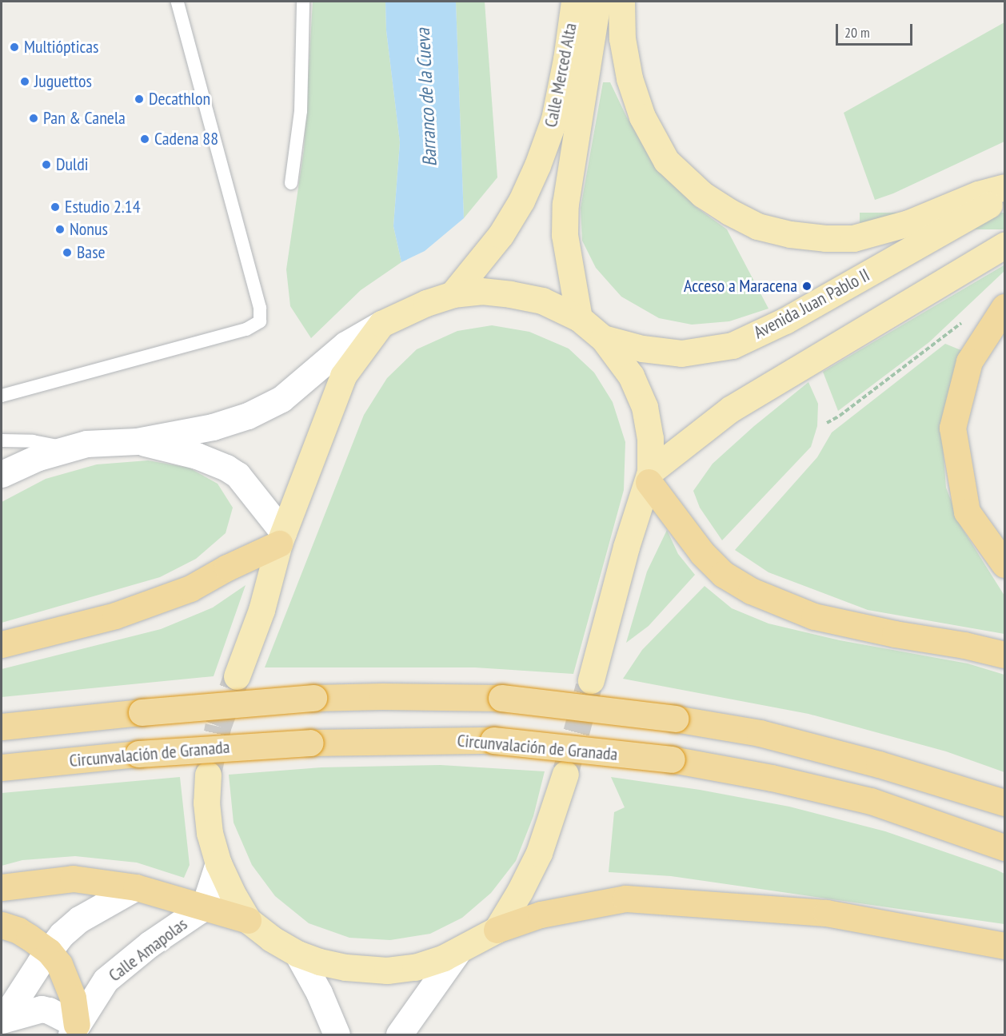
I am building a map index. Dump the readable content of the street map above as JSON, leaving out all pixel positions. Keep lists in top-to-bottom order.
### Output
{
  "streets": {
    "highway": ["Circunvalación de Granada"],
    "main road": ["Calle Merced Alta", "Avenida Juan Pablo II"],
    "street": ["Calle Amapolas"]
  },
  "water": ["Barranco de la Cueva"],
  "places": [
    "Multiópticas",
    "Juguettos",
    "Decathlon",
    "Pan & Canela",
    "Cadena 88",
    "Duldi",
    "Estudio 2.14",
    "Nonus",
    "Base",
    "Acceso a Maracena"
  ],
  "scale_bar": "20 m"
}
